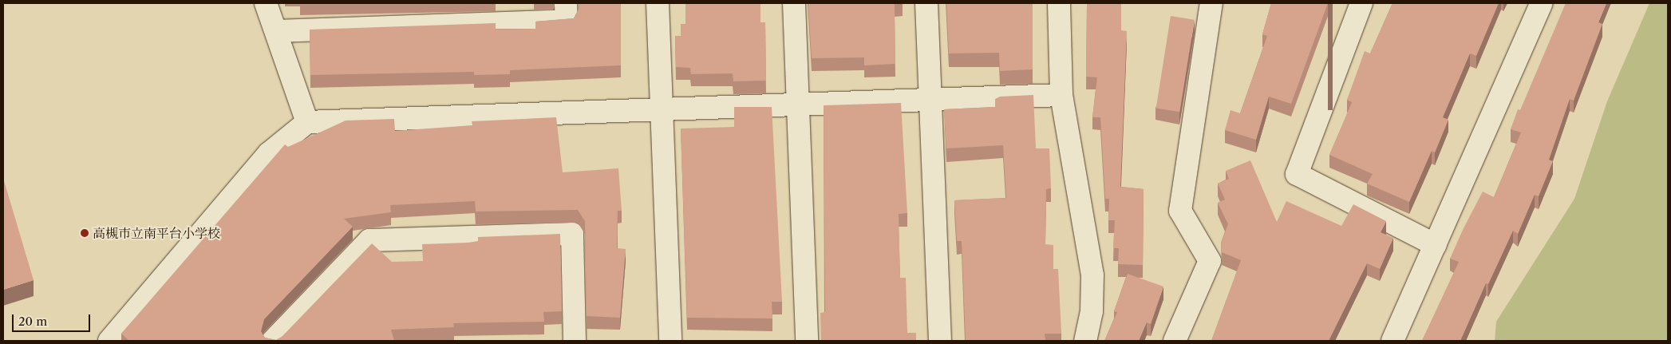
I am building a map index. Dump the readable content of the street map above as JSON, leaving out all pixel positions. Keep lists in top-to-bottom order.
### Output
{
  "places": ["高槻市立南平台小学校"],
  "scale_bar": "20 m"
}
